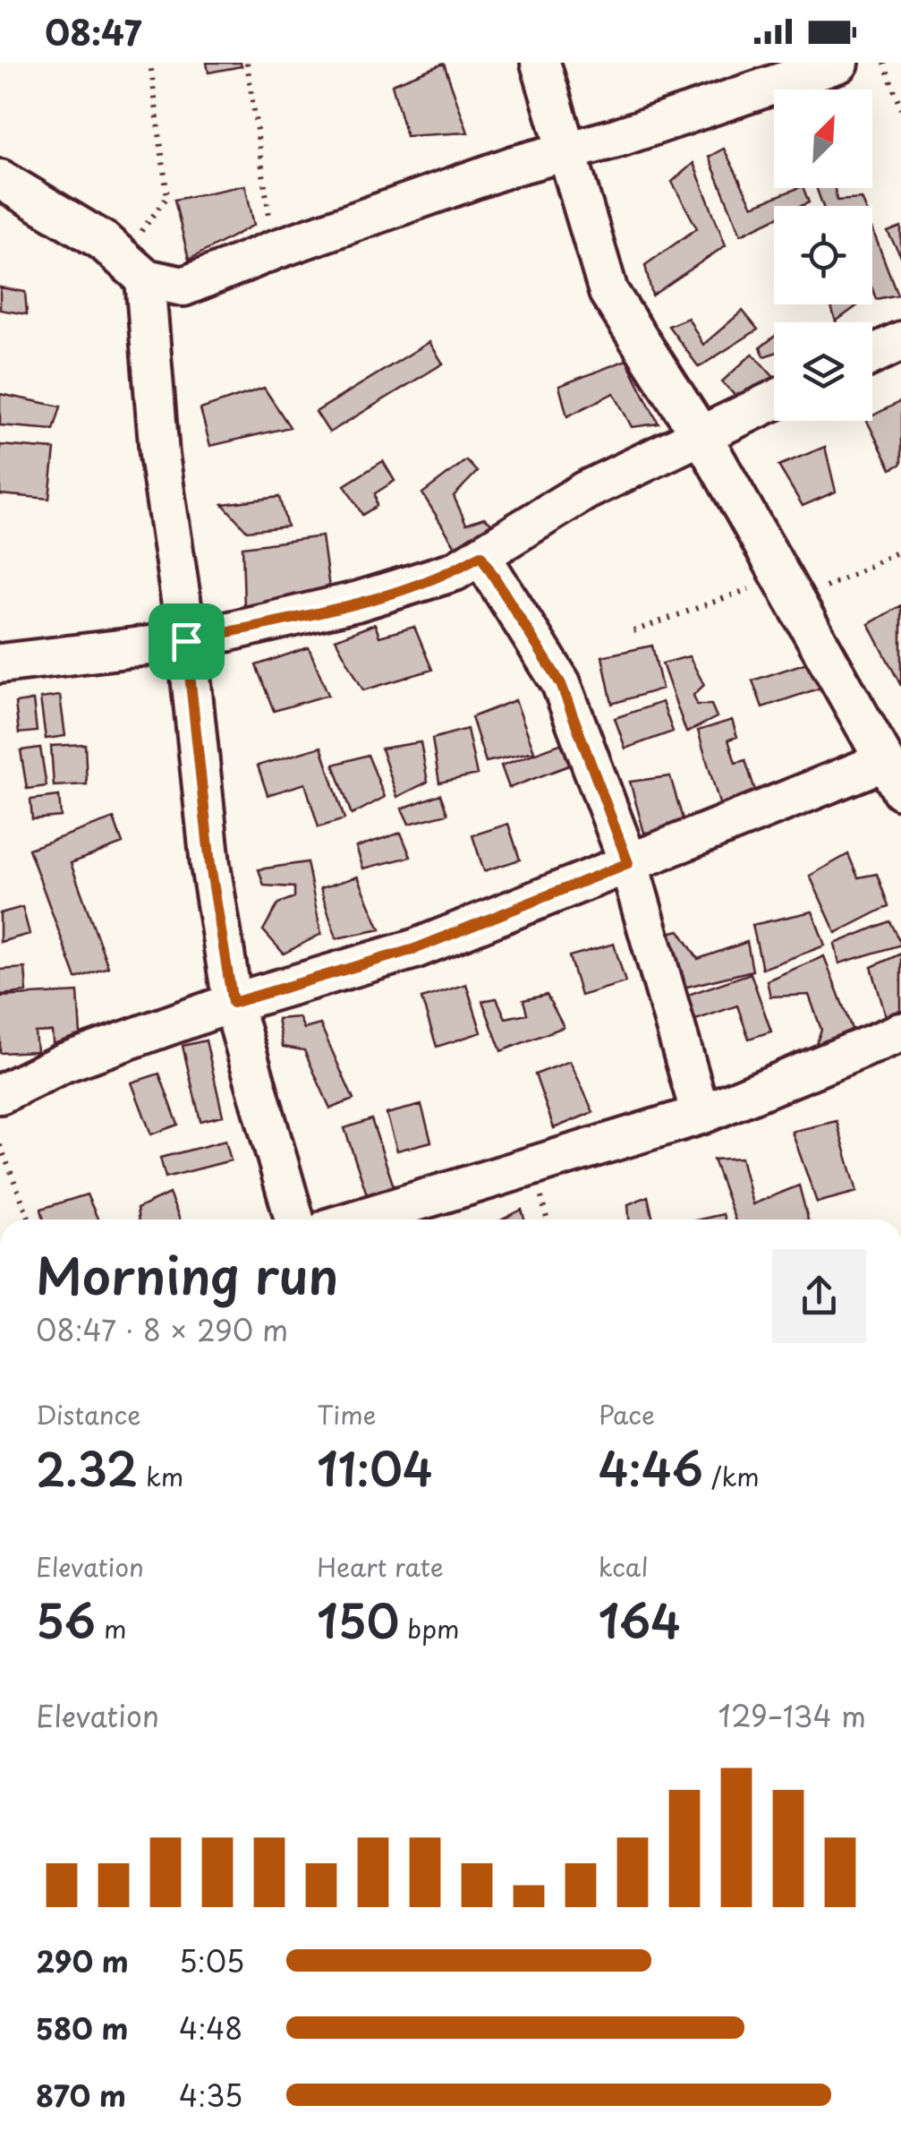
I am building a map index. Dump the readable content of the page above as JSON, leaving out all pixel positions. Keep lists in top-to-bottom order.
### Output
{
  "north": "top right",
  "page": {
    "status": "08:47",
    "heading": ["Morning run", "08:47 · 8 × 290 m"],
    "stats": [
      ["Distance", "2.32 km"],
      ["Time", "11:04"],
      ["Pace", "4:46 /km"],
      ["Elevation", "56 m"],
      ["Heart rate", "150 bpm"],
      ["kcal", "164"]
    ],
    "chart": ["Elevation", "129–134 m"],
    "list": [
      {
        "name": "290 m",
        "note": "5:05"
      },
      {
        "name": "580 m",
        "note": "4:48"
      },
      {
        "name": "870 m",
        "note": "4:35"
      }
    ]
  }
}
